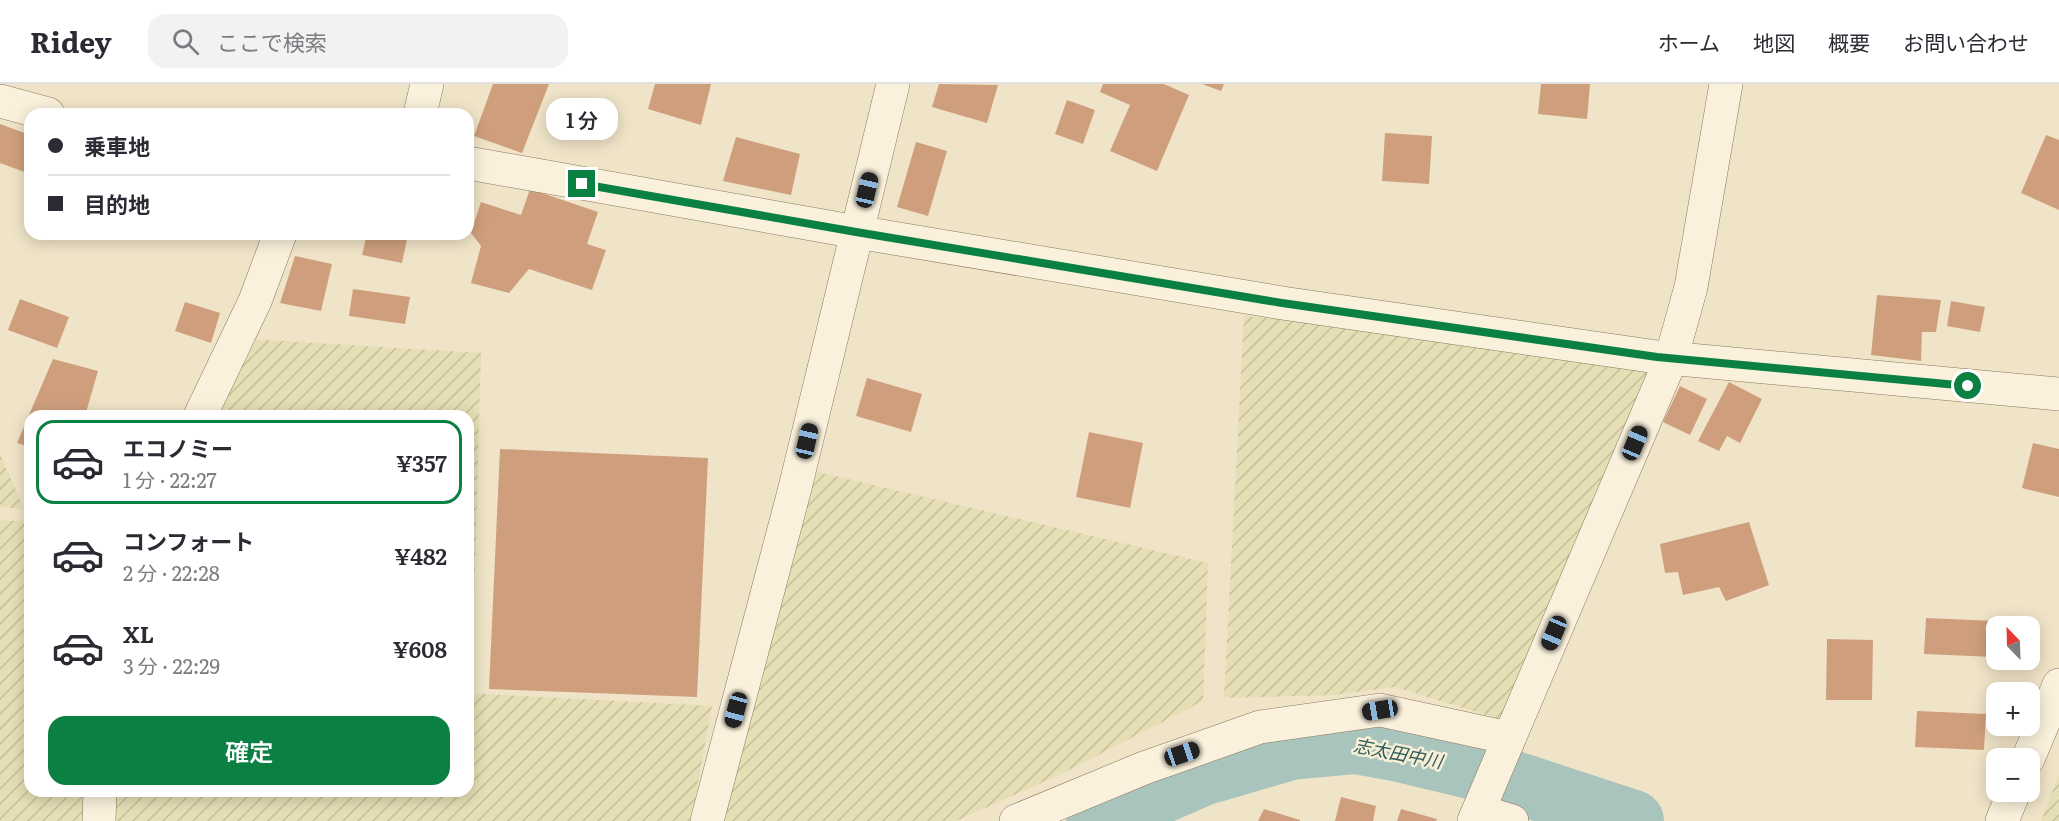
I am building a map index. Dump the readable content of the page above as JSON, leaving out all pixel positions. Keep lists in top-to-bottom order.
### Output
{
  "water": ["志太田中川"],
  "north": "top left",
  "page": {
    "header": "Ridey",
    "search": "ここで検索",
    "nav": [
      "ホーム",
      "地図",
      "概要",
      "お問い合わせ"
    ],
    "bubble": "1 分",
    "banner": ["乗車地", "目的地"],
    "list": [
      {
        "name": "エコノミー",
        "note": "1 分 · 22:27",
        "value": "¥357"
      },
      {
        "name": "コンフォート",
        "note": "2 分 · 22:28",
        "value": "¥482"
      },
      {
        "name": "XL",
        "note": "3 分 · 22:29",
        "value": "¥608"
      }
    ],
    "map_buttons": ["+", "−"],
    "buttons": "確定"
  }
}
